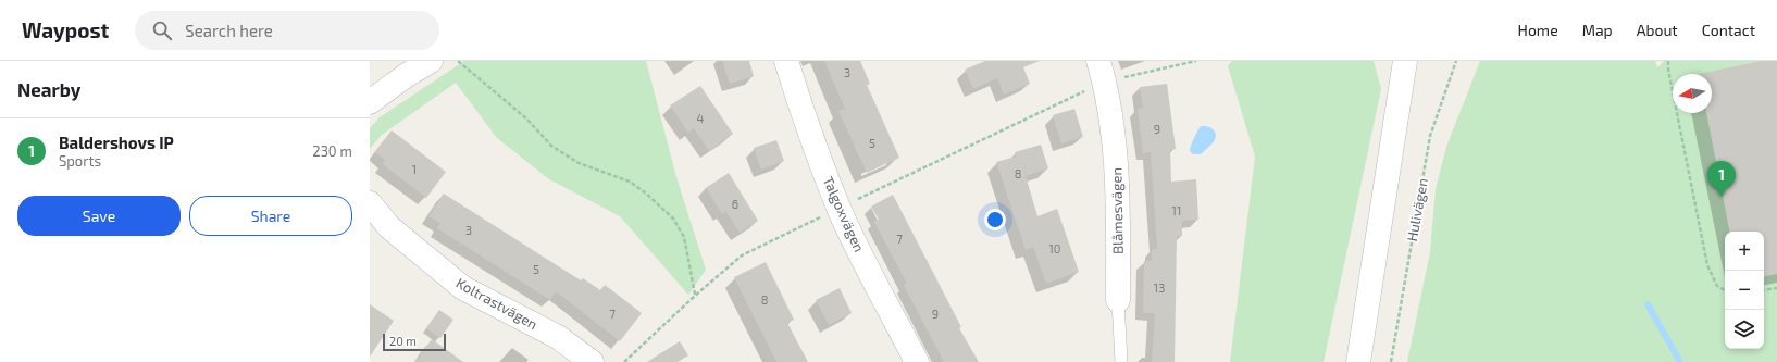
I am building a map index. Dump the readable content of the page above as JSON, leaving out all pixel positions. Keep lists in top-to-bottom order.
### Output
{
  "streets": {
    "street": ["Blåmesvägen", "Talgoxvägen", "Koltrastvägen"],
    "path": ["Hulivägen"]
  },
  "house_numbers": [
    "3",
    "4",
    "9",
    "5",
    "1",
    "8",
    "6",
    "11",
    "3",
    "7",
    "10",
    "5",
    "13",
    "8",
    "7",
    "9"
  ],
  "scale_bar": "20 m",
  "north": "left",
  "page": {
    "header": "Waypost",
    "search": "Search here",
    "nav": [
      "Home",
      "Map",
      "About",
      "Contact"
    ],
    "heading": "Nearby",
    "list": [
      {
        "mark": "1",
        "name": "Baldershovs IP",
        "note": "Sports",
        "value": "230 m"
      }
    ],
    "pins": "1",
    "buttons": ["Save", "Share"],
    "map_buttons": ["+", "−"],
    "scale": "20 m"
  }
}
